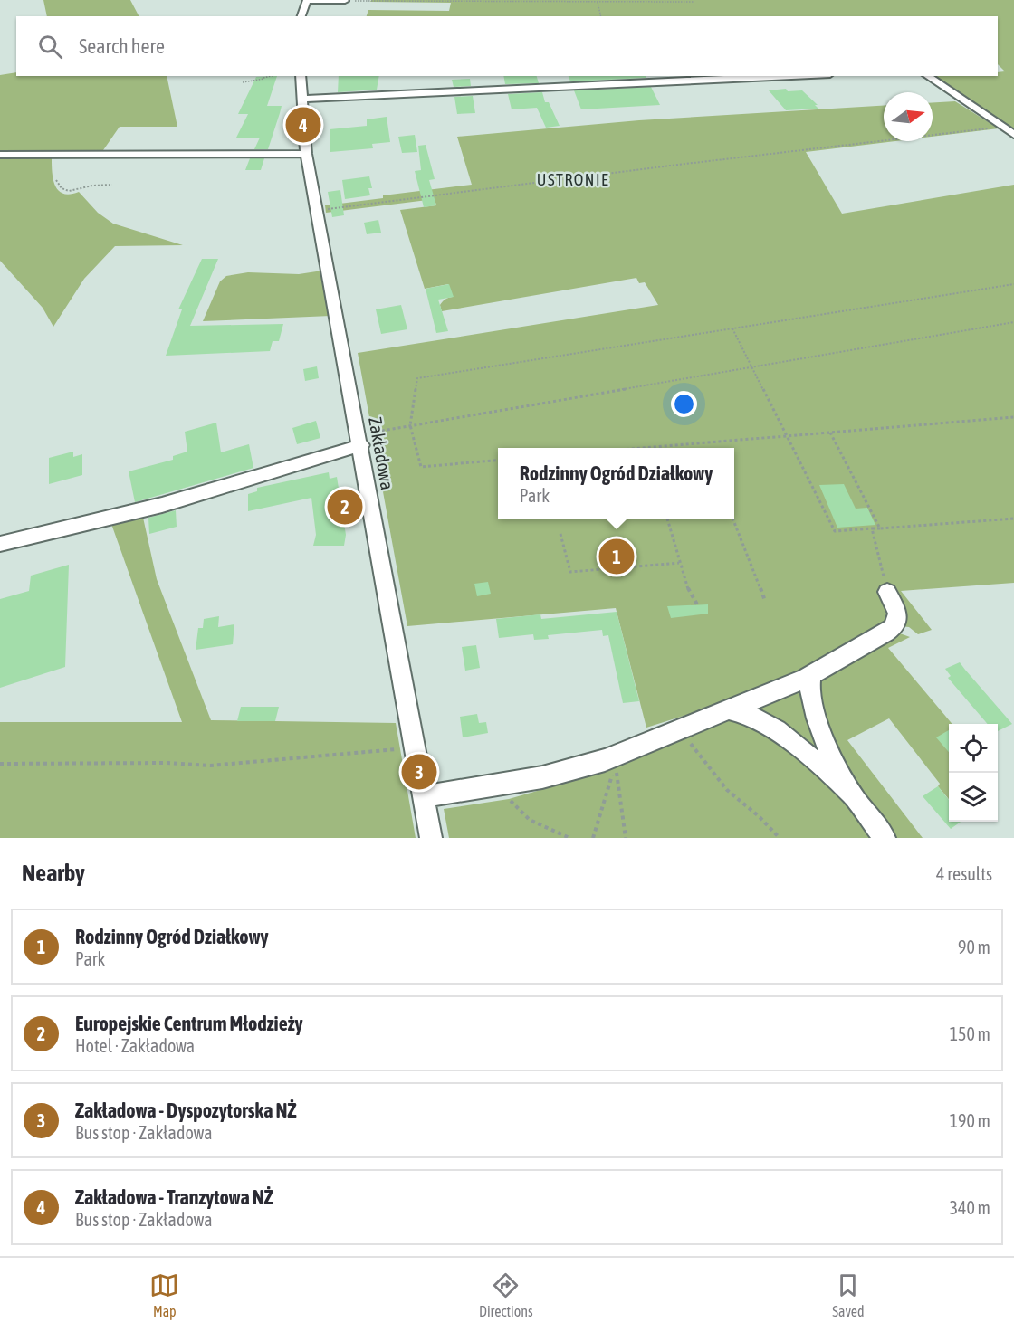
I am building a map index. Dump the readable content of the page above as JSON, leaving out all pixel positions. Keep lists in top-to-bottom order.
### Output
{
  "streets": {
    "street": ["Zakładowa"]
  },
  "districts": ["USTRONIE"],
  "north": "right",
  "page": {
    "search": "Search here",
    "pins": [
      "4",
      "2",
      "1",
      "3"
    ],
    "popup": ["Rodzinny Ogród Działkowy", "Park"],
    "heading": ["Nearby", "4 results"],
    "list": [
      {
        "mark": "1",
        "name": "Rodzinny Ogród Działkowy",
        "note": "Park",
        "value": "90 m"
      },
      {
        "mark": "2",
        "name": "Europejskie Centrum Młodzieży",
        "note": "Hotel · Zakładowa",
        "value": "150 m"
      },
      {
        "mark": "3",
        "name": "Zakładowa - Dyspozytorska NŻ",
        "note": "Bus stop · Zakładowa",
        "value": "190 m"
      },
      {
        "mark": "4",
        "name": "Zakładowa - Tranzytowa NŻ",
        "note": "Bus stop · Zakładowa",
        "value": "340 m"
      }
    ],
    "nav": ["Map", "Directions", "Saved"]
  }
}
